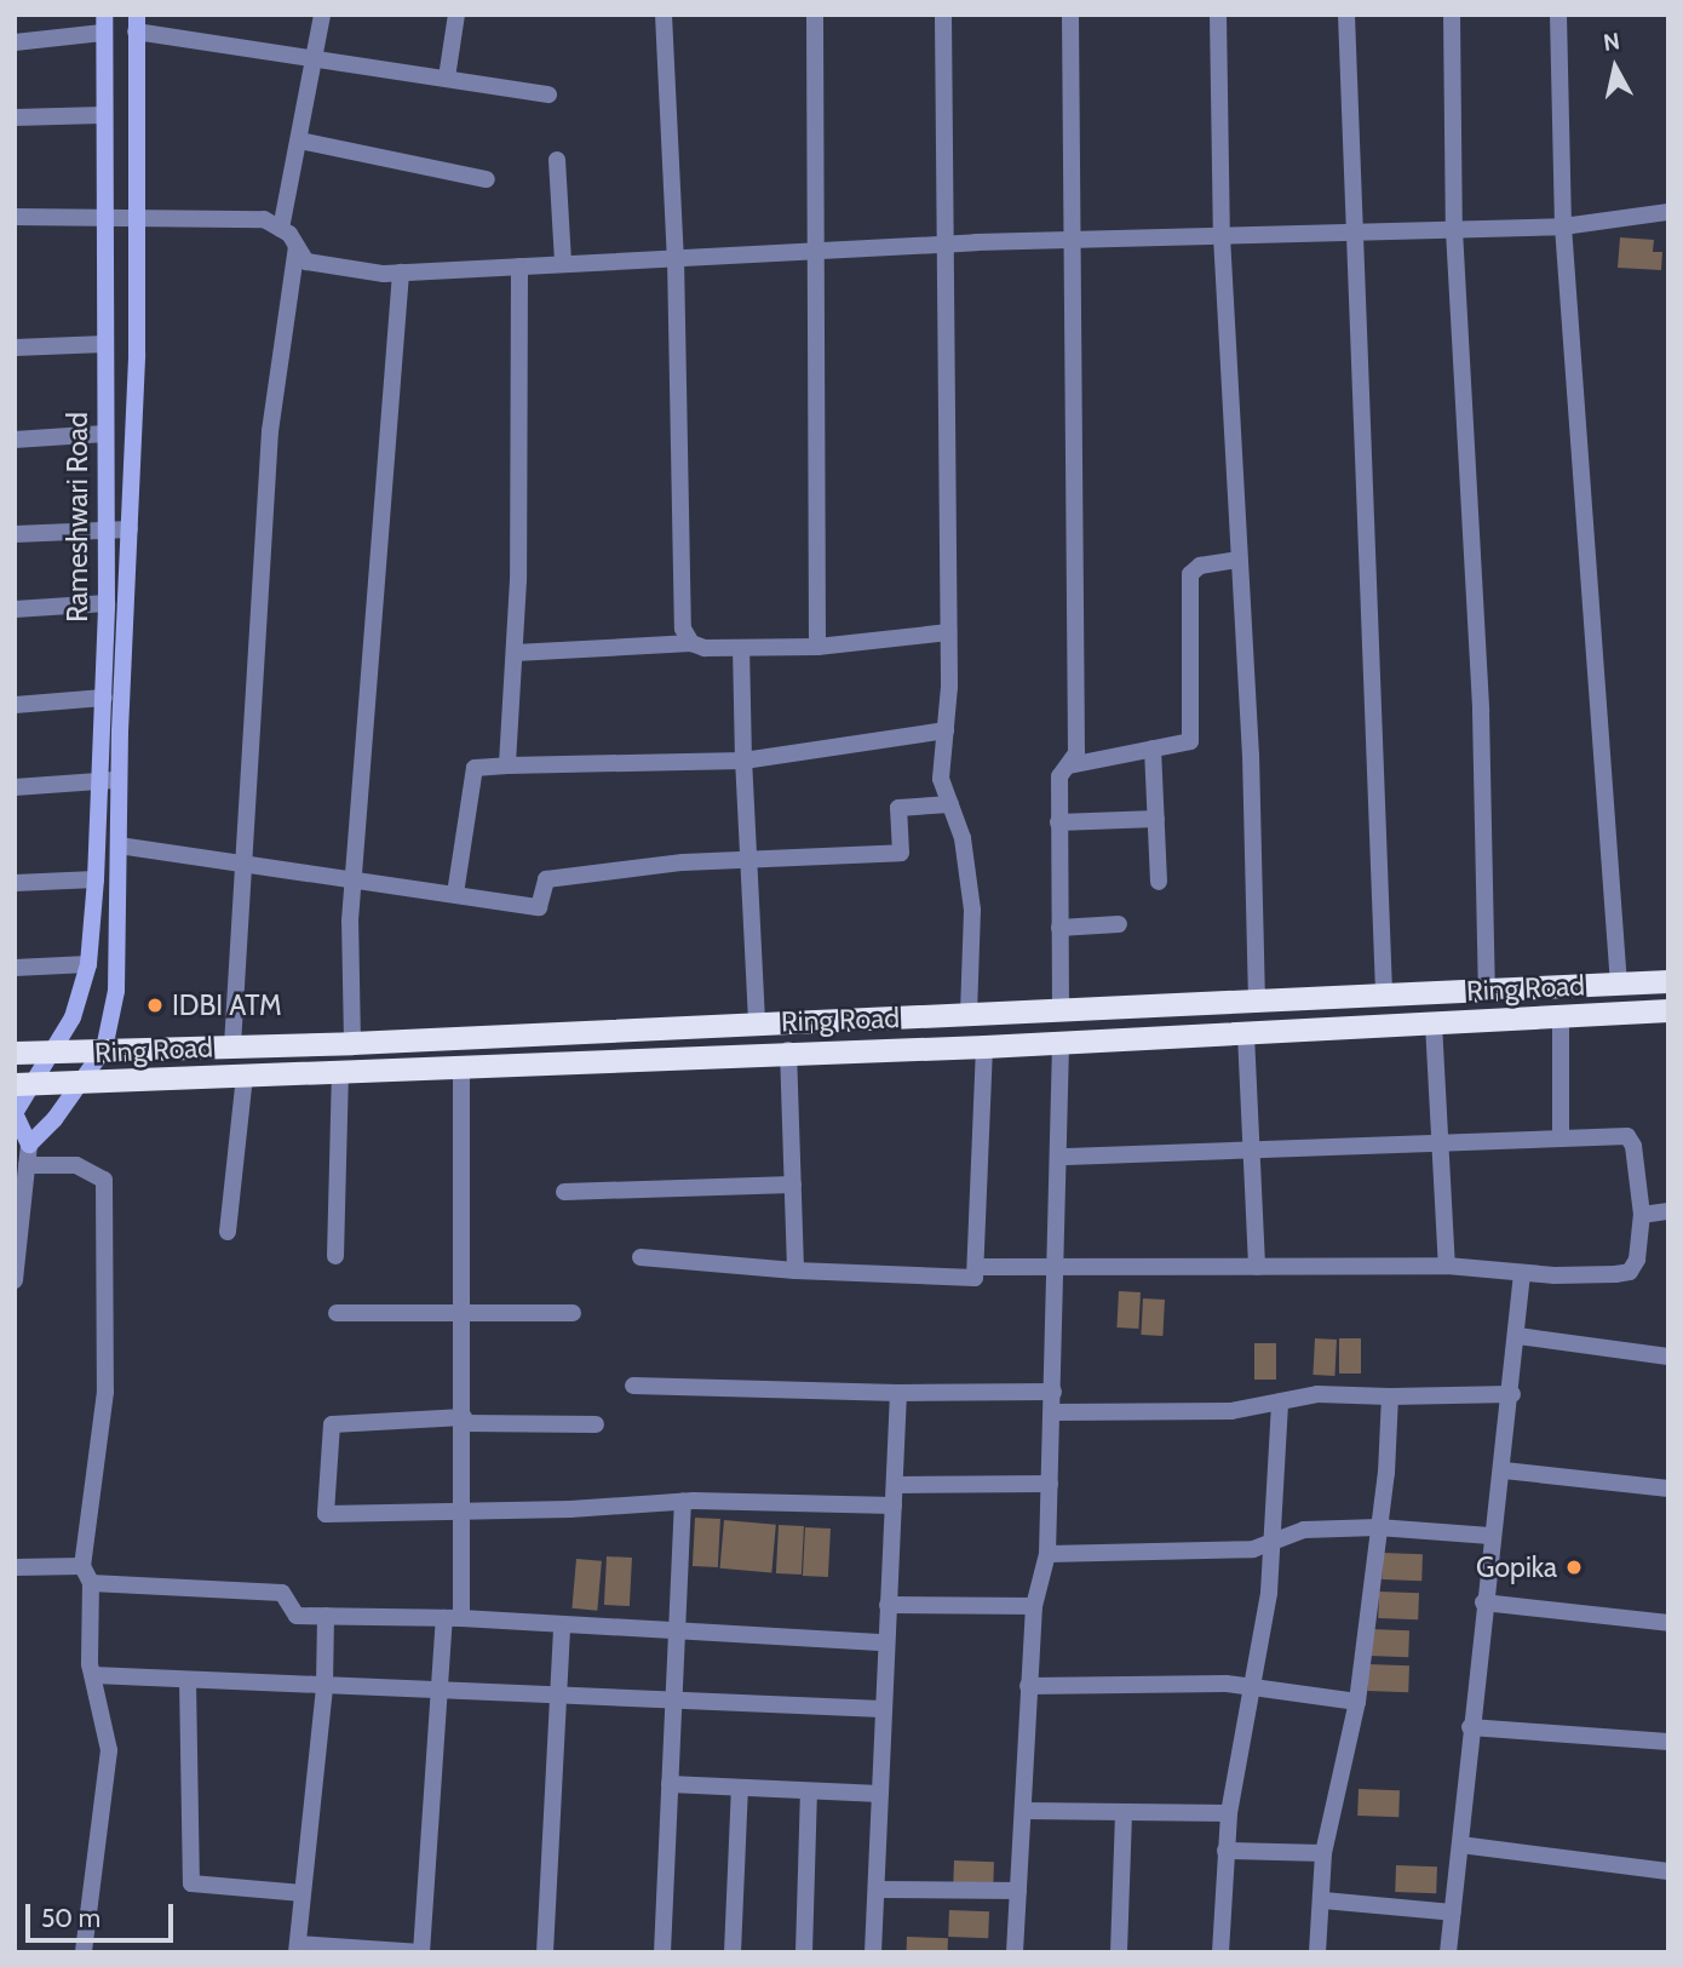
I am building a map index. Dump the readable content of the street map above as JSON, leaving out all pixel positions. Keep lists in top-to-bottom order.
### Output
{
  "streets": {
    "highway": ["Ring Road"],
    "main road": ["Rameshwari Road"]
  },
  "crossings": [
    ["Rameshwari Road", "Ring Road"]
  ],
  "places": ["IDBI ATM", "Gopika"],
  "scale_bar": "50 m",
  "north": "top"
}
